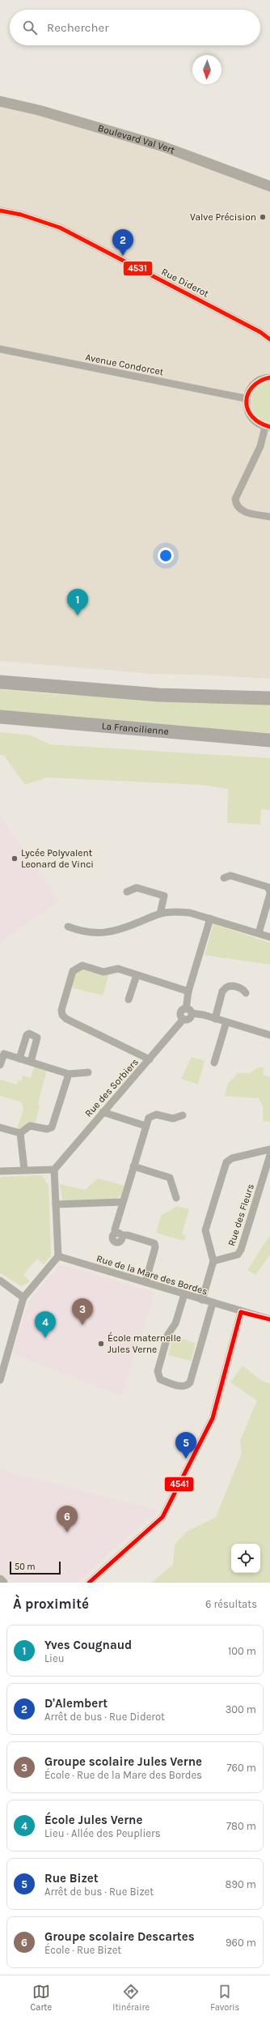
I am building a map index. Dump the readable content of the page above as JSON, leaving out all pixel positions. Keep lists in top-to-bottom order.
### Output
{
  "streets": {
    "highway": ["La Francilienne"],
    "street": [
      "Boulevard Val Vert",
      "Rue Diderot",
      "Avenue Condorcet",
      "Rue des Sorbiers",
      "Rue des Fleurs",
      "Rue de la Mare des Bordes"
    ]
  },
  "places": ["Valve Précision", "Lycée Polyvalent Leonard de Vinci", "École maternelle Jules Verne"],
  "lines": ["transit line 4531", "transit line 4541"],
  "scale_bar": "50 m",
  "north": "bottom",
  "page": {
    "search": "Rechercher",
    "pins": [
      "2",
      "1",
      "3",
      "4",
      "5",
      "6"
    ],
    "scale": "50 m",
    "heading": ["À proximité", "6 résultats"],
    "list": [
      {
        "mark": "1",
        "name": "Yves Cougnaud",
        "note": "Lieu",
        "value": "100 m"
      },
      {
        "mark": "2",
        "name": "D'Alembert",
        "note": "Arrêt de bus · Rue Diderot",
        "value": "300 m"
      },
      {
        "mark": "3",
        "name": "Groupe scolaire Jules Verne",
        "note": "École · Rue de la Mare des Bordes",
        "value": "760 m"
      },
      {
        "mark": "4",
        "name": "École Jules Verne",
        "note": "Lieu · Allée des Peupliers",
        "value": "780 m"
      },
      {
        "mark": "5",
        "name": "Rue Bizet",
        "note": "Arrêt de bus · Rue Bizet",
        "value": "890 m"
      },
      {
        "mark": "6",
        "name": "Groupe scolaire Descartes",
        "note": "École · Rue Bizet",
        "value": "960 m"
      }
    ],
    "nav": ["Carte", "Itinéraire", "Favoris"]
  }
}
